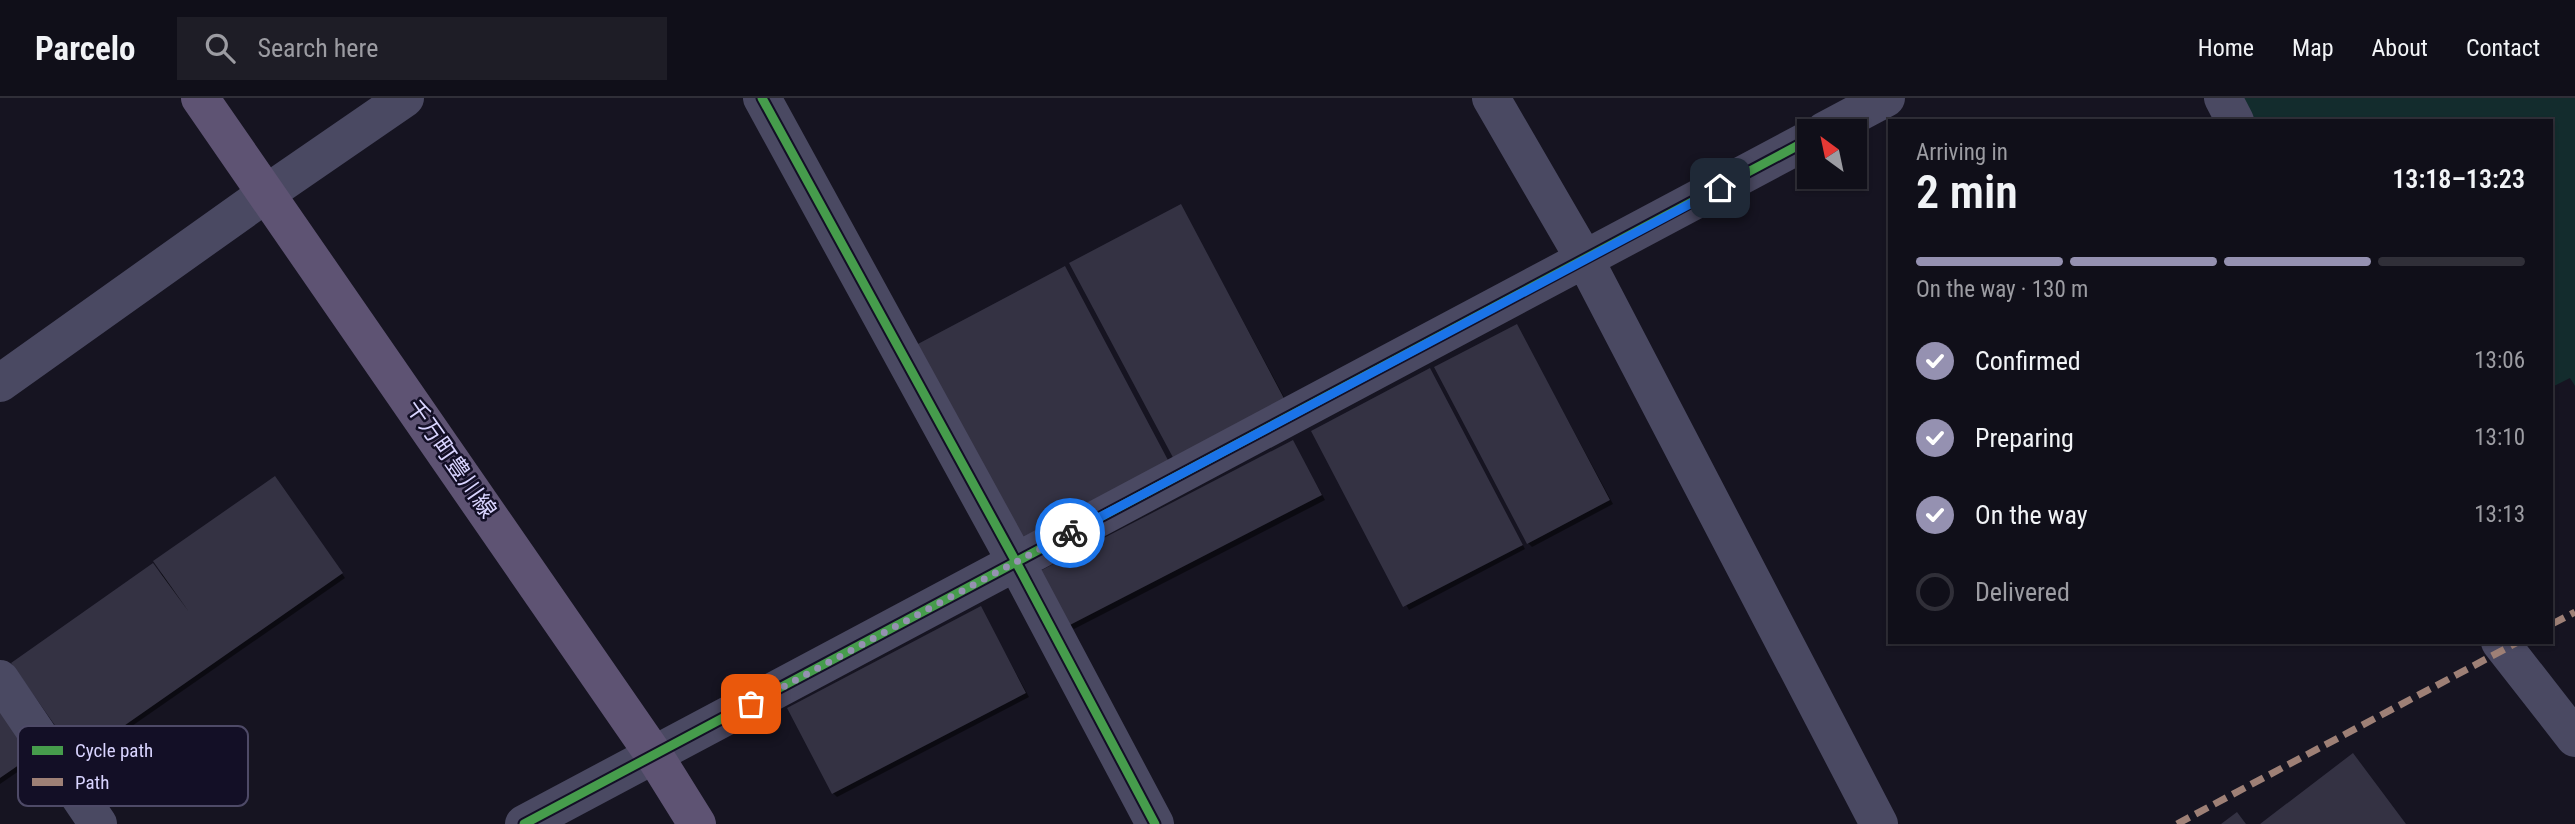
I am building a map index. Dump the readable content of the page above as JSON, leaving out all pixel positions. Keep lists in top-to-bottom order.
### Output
{
  "streets": {
    "main road": ["千万町豊川線"]
  },
  "legend": ["Cycle path", "Path"],
  "north": "top left",
  "page": {
    "header": "Parcelo",
    "search": "Search here",
    "nav": [
      "Home",
      "Map",
      "About",
      "Contact"
    ],
    "heading": ["2 min", "Arriving in", "13:18–13:23"],
    "bar": "On the way · 130 m",
    "list": [
      ["Confirmed", "13:06"],
      ["Preparing", "13:10"],
      ["On the way", "13:13"],
      "Delivered"
    ]
  }
}
